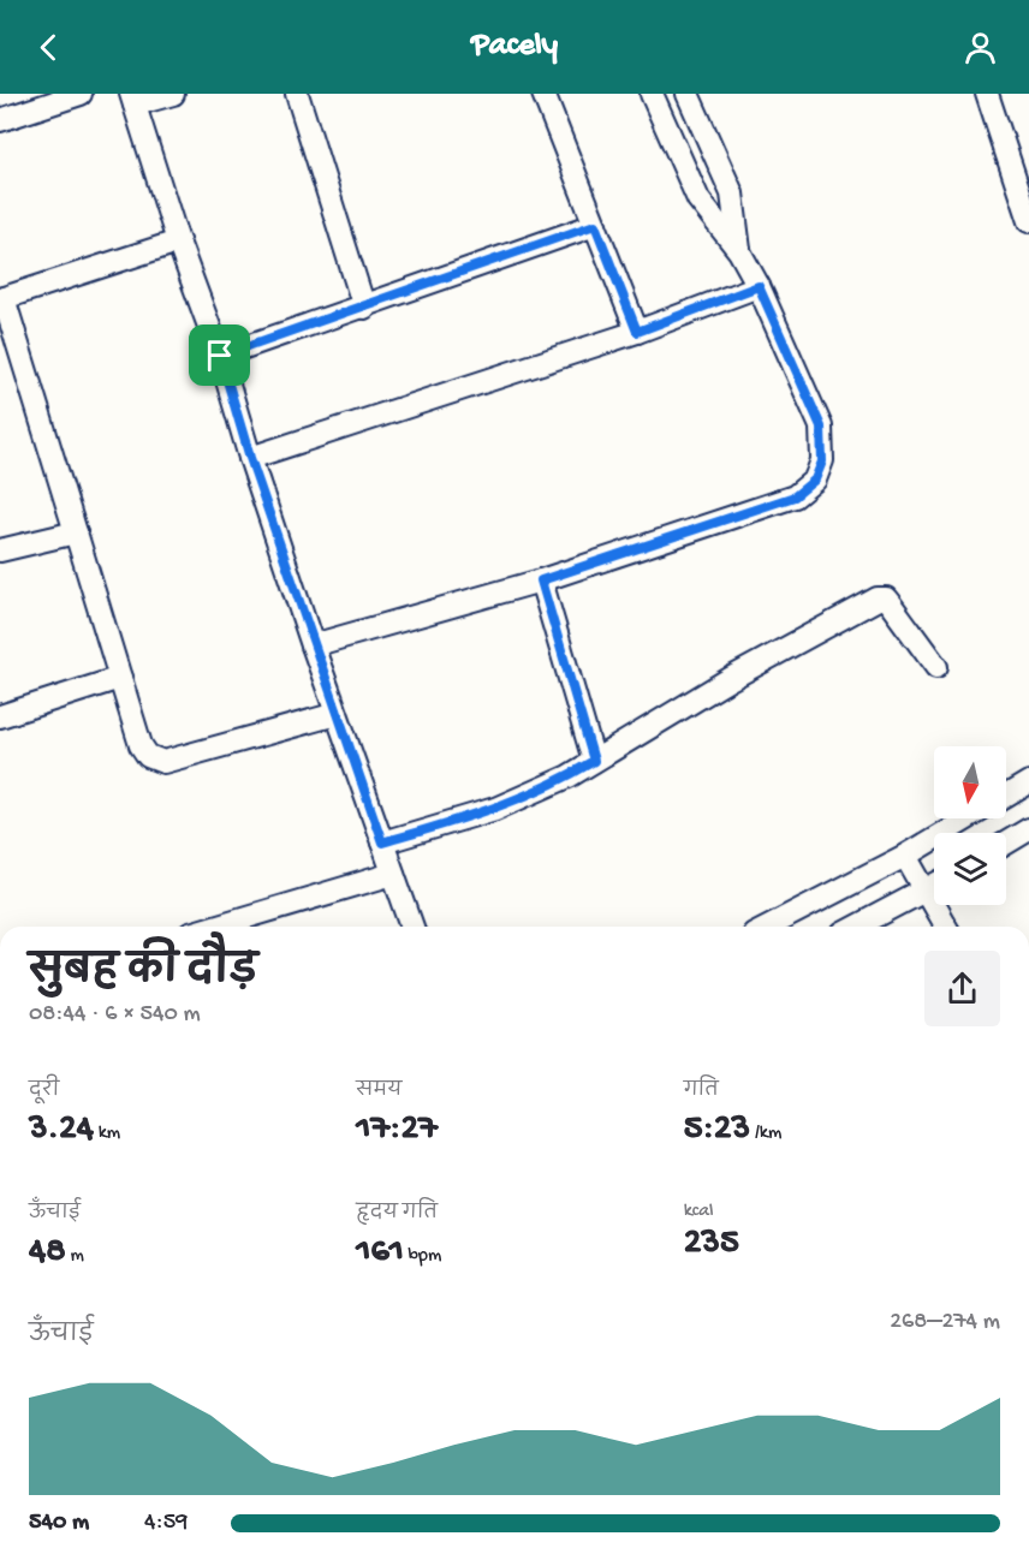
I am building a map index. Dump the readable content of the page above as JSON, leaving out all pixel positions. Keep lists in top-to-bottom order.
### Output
{
  "north": "bottom",
  "page": {
    "header": "Pacely",
    "heading": ["सुबह की दौड़", "08:44 · 6 × 540 m"],
    "stats": [
      ["दूरी", "3.24 km"],
      ["समय", "17:27"],
      ["गति", "5:23 /km"],
      ["ऊँचाई", "48 m"],
      ["हृदय गति", "161 bpm"],
      ["kcal", "235"]
    ],
    "chart": ["ऊँचाई", "268–274 m"],
    "list": [
      {
        "name": "540 m",
        "note": "4:59"
      }
    ]
  }
}
